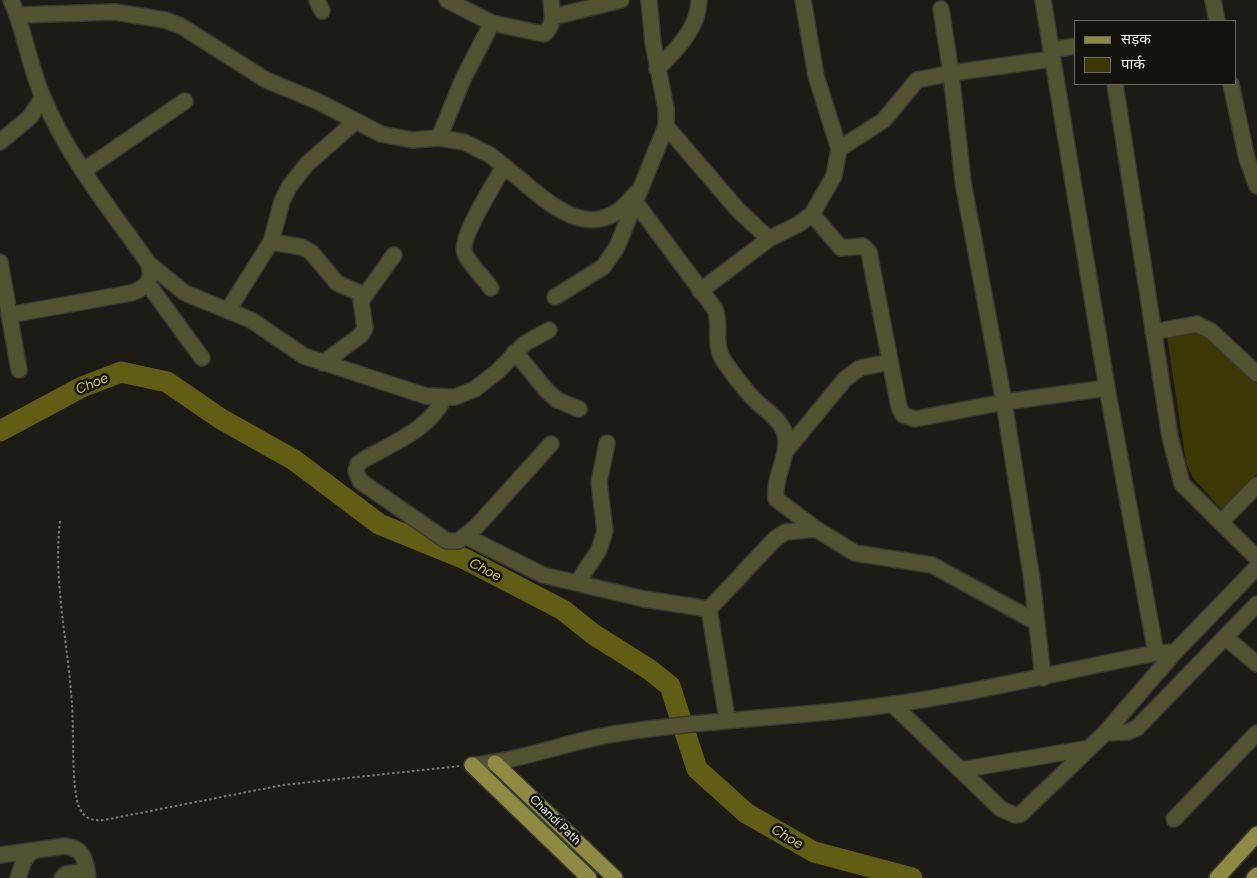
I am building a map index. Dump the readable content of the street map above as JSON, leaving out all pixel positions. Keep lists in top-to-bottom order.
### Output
{
  "streets": {
    "main road": ["Chandi Path"]
  },
  "water": ["Choe"],
  "legend": ["सड़क", "पार्क"]
}
